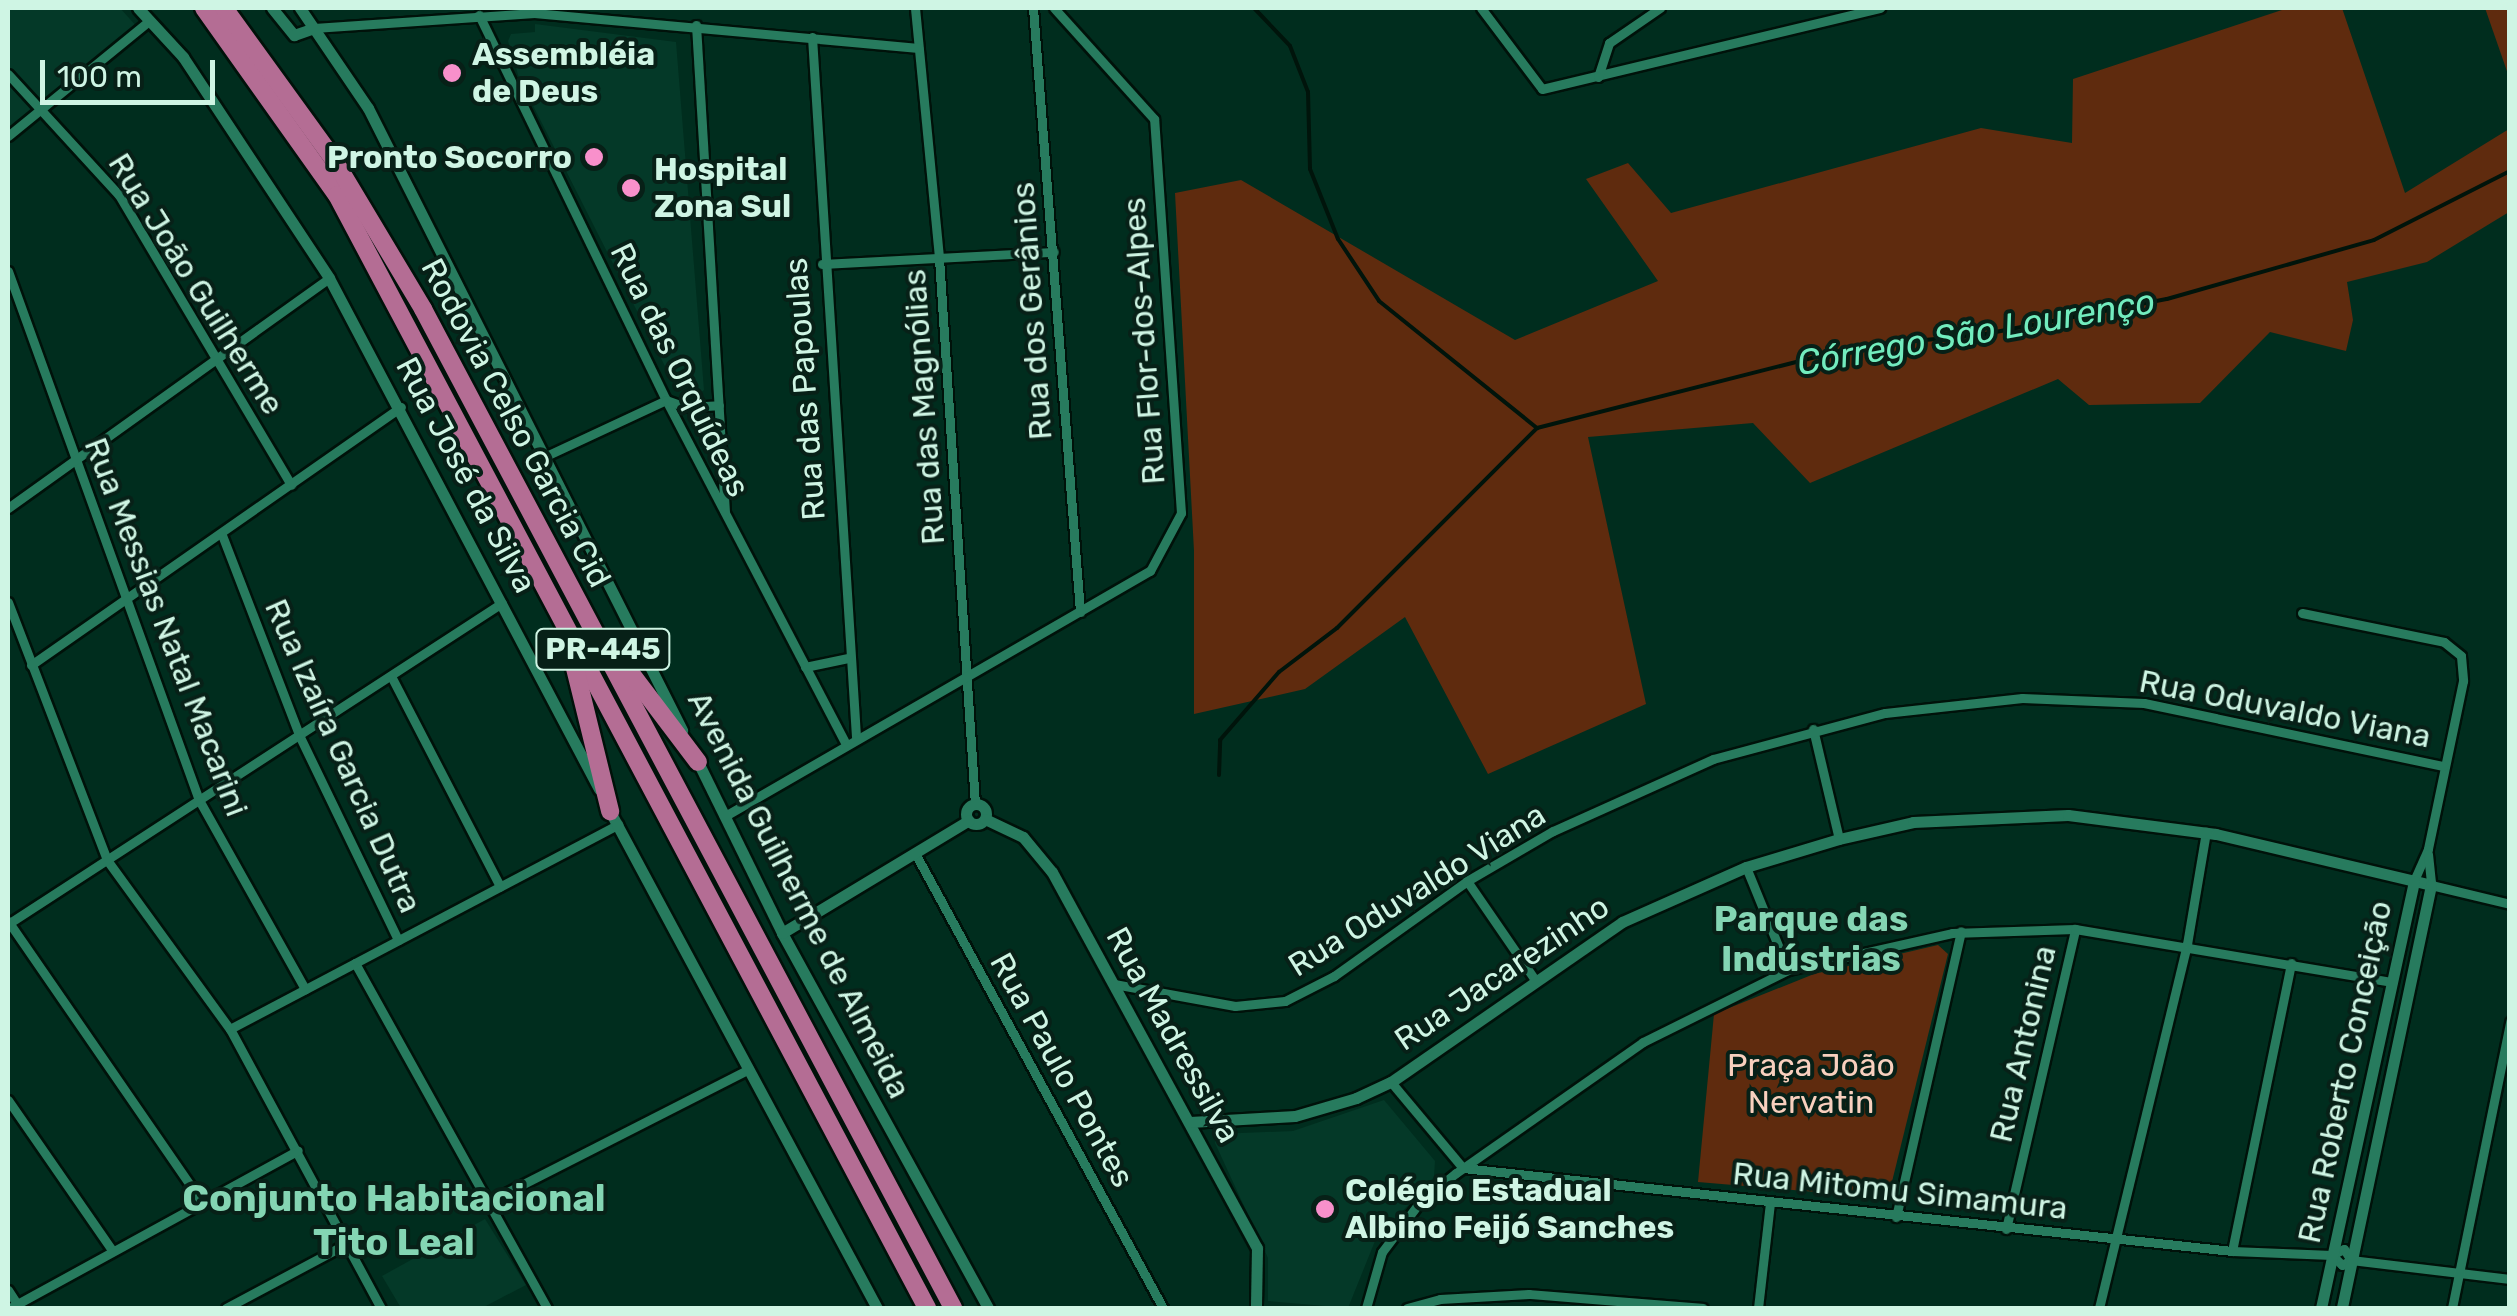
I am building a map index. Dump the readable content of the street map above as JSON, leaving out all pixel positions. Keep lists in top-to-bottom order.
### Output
{
  "streets": {
    "highway": ["Rodovia Celso Garcia Cid", "PR-445"],
    "street": [
      "Rua João Guilherme",
      "Rua dos Gerânios",
      "Rua Flor-dos-Alpes",
      "Rua das Orquídeas",
      "Rua das Papoulas",
      "Rua das Magnólias",
      "Rua José da Silva",
      "Rua Messias Natal Macarini",
      "Rua Oduvaldo Viana",
      "Rua Izaíra Garcia Dutra",
      "Avenida Guilherme de Almeida",
      "Rua Jacarezinho",
      "Rua Madressilva",
      "Rua Antonina",
      "Rua Paulo Pontes",
      "Rua Roberto Conceição",
      "Rua Mitomu Simamura"
    ]
  },
  "crossings": [
    ["Rua dos Gerânios", "Rua Flor-dos-Alpes"],
    ["Rua Flor-dos-Alpes", "Rua das Orquídeas"],
    ["Rua Flor-dos-Alpes", "Rua das Papoulas"],
    ["Rua Flor-dos-Alpes", "Rua das Magnólias"],
    ["Rua Flor-dos-Alpes", "Avenida Guilherme de Almeida"],
    ["Rua Oduvaldo Viana", "Rua Madressilva"],
    ["Rua Oduvaldo Viana", "Rua Roberto Conceição"],
    ["Rua Jacarezinho", "Rua Madressilva"],
    ["Rua Jacarezinho", "Rua Roberto Conceição"],
    ["Rua Antonina", "Rua Mitomu Simamura"],
    ["Rua Roberto Conceição", "Rua Mitomu Simamura"]
  ],
  "districts": ["Parque das Indústrias", "Conjunto Habitacional Tito Leal"],
  "water": ["Córrego São Lourenço"],
  "parks": ["Praça João Nervatin"],
  "places": [
    "Assembléia de Deus",
    "Pronto Socorro",
    "Hospital Zona Sul",
    "Colégio Estadual Albino Feijó Sanches"
  ],
  "scale_bar": "100 m"
}
